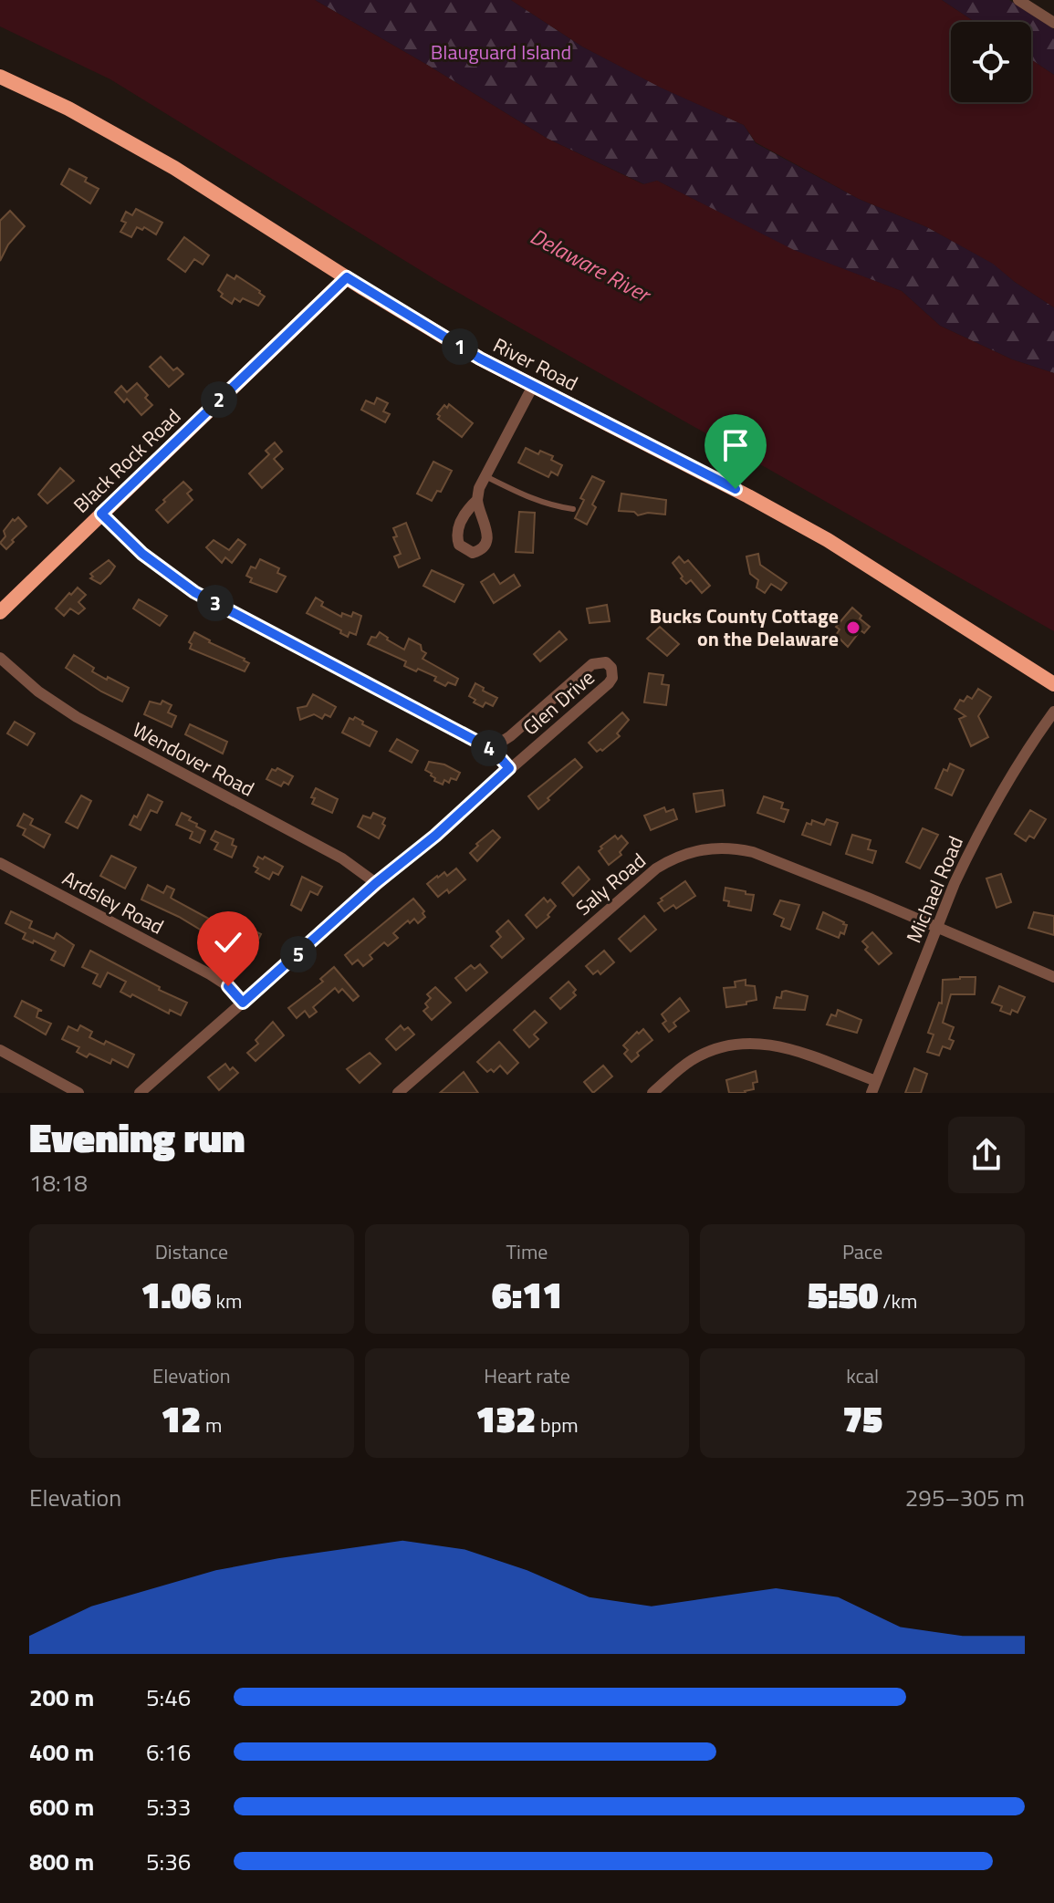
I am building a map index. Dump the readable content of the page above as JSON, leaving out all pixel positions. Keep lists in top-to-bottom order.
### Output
{
  "streets": {
    "main road": ["River Road", "Black Rock Road"],
    "street": [
      "Glen Drive",
      "Wendover Road",
      "Saly Road",
      "Michael Road",
      "Ardsley Road"
    ]
  },
  "crossings": [
    ["River Road", "Black Rock Road"],
    ["Glen Drive", "Wendover Road"],
    ["Glen Drive", "Ardsley Road"],
    ["Saly Road", "Michael Road"]
  ],
  "water": ["Delaware River"],
  "parks": ["Blauguard Island"],
  "places": ["Bucks County Cottage on the Delaware"],
  "page": {
    "pins": [
      "1",
      "2",
      "3",
      "4",
      "5"
    ],
    "heading": ["Evening run", "18:18"],
    "stats": [
      ["Distance", "1.06 km"],
      ["Time", "6:11"],
      ["Pace", "5:50 /km"],
      ["Elevation", "12 m"],
      ["Heart rate", "132 bpm"],
      ["kcal", "75"]
    ],
    "chart": ["Elevation", "295–305 m"],
    "list": [
      {
        "name": "200 m",
        "note": "5:46"
      },
      {
        "name": "400 m",
        "note": "6:16"
      },
      {
        "name": "600 m",
        "note": "5:33"
      },
      {
        "name": "800 m",
        "note": "5:36"
      }
    ]
  }
}
